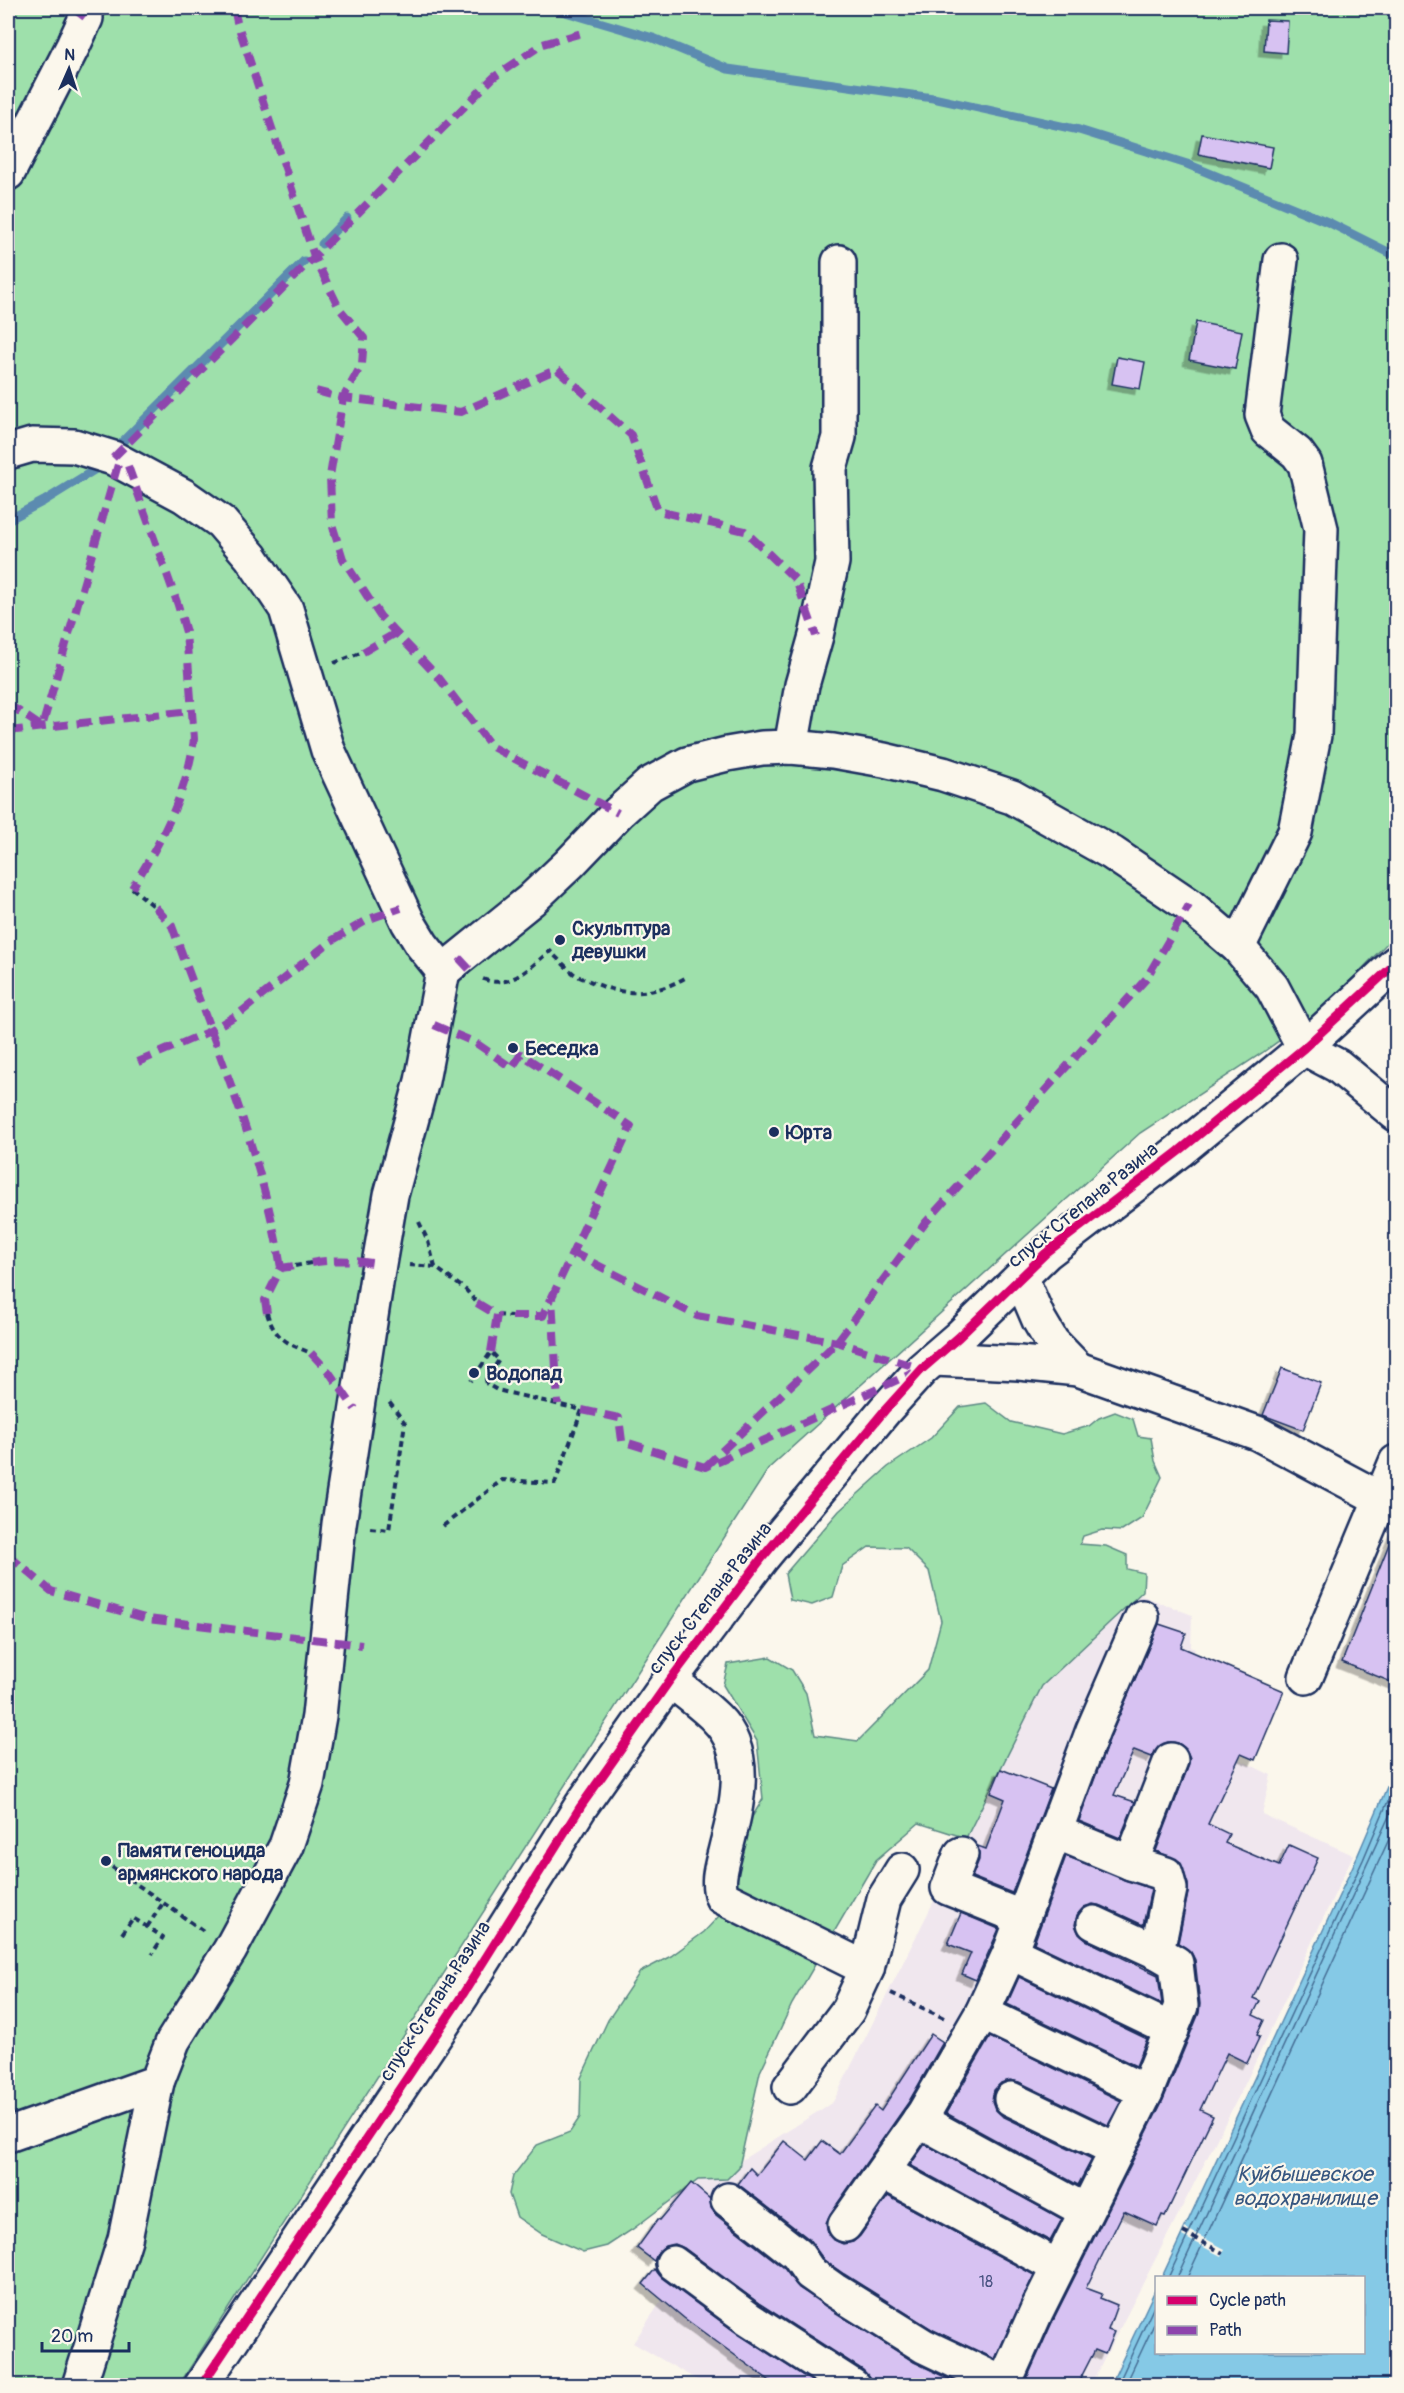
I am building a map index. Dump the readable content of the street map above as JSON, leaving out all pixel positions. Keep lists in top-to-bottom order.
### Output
{
  "streets": {
    "street": ["спуск Степана Разина"]
  },
  "water": ["Куйбышевское водохранилище"],
  "places": [
    "Скульптура девушки",
    "Беседка",
    "Юрта",
    "Водопад",
    "Памяти геноцида армянского народа"
  ],
  "house_numbers": ["18"],
  "legend": ["Cycle path", "Path"],
  "scale_bar": "20 m",
  "north": "top"
}
